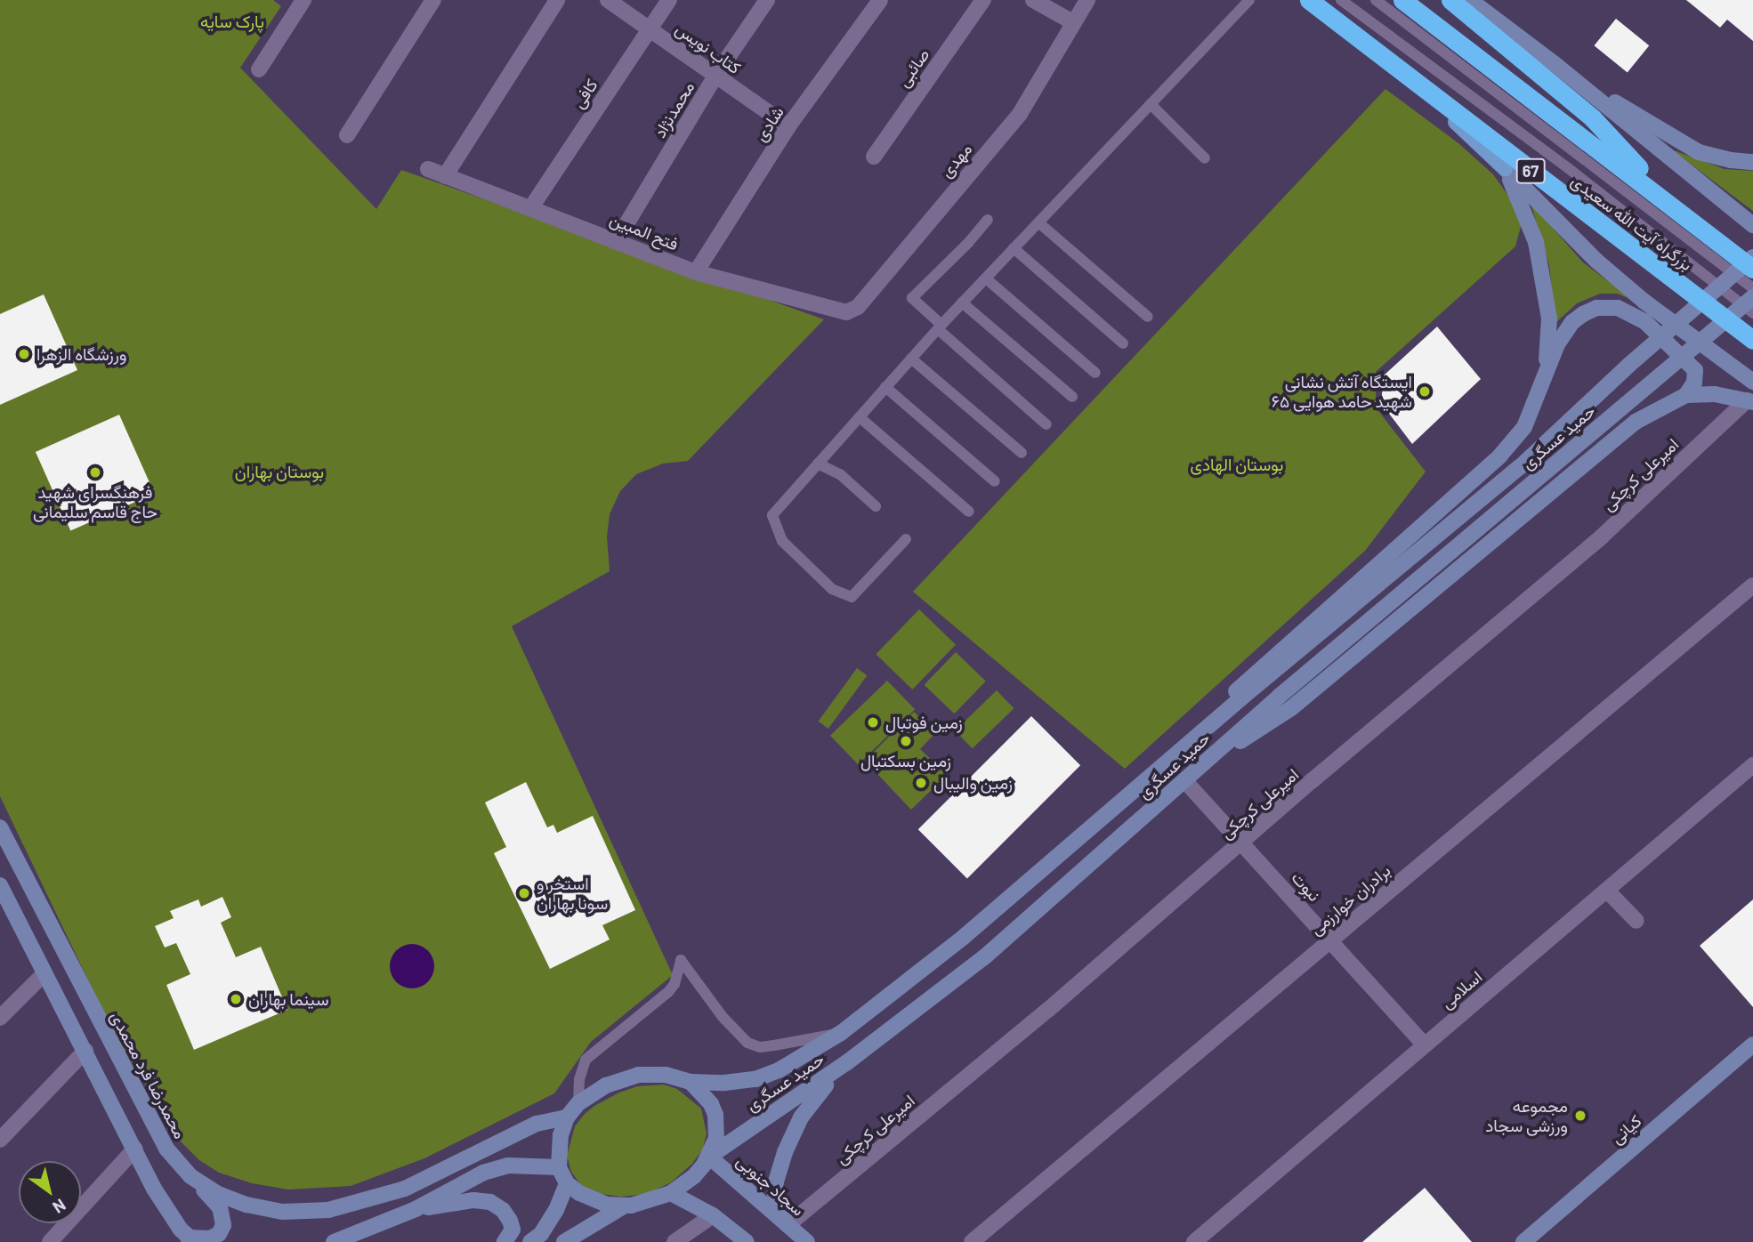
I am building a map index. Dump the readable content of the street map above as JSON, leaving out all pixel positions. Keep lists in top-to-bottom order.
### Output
{
  "streets": {
    "highway": ["67", "بزرگراه آیت الله سعیدی"],
    "main road": [
      "حمید عسگری",
      "محمدرضا فرد محمدی",
      "کیانی",
      "سجاد جنوبی"
    ],
    "street": [
      "کتاب نویس",
      "صائبی",
      "کافی",
      "محمدنژاد",
      "شادی",
      "مهدی",
      "فتح المبین",
      "امیرعلی کرچکی",
      "نبوت",
      "برادران خوارزمی",
      "اسلامی"
    ]
  },
  "crossings": [
    ["کتاب نویس", "کافی"],
    ["کتاب نویس", "محمدنژاد"],
    ["کتاب نویس", "شادی"],
    ["کافی", "فتح المبین"],
    ["محمدنژاد", "فتح المبین"],
    ["شادی", "فتح المبین"],
    ["مهدی", "فتح المبین"],
    ["حمید عسگری", "نبوت"],
    ["حمید عسگری", "محمدرضا فرد محمدی"],
    ["حمید عسگری", "سجاد جنوبی"],
    ["امیرعلی کرچکی", "نبوت"],
    ["امیرعلی کرچکی", "سجاد جنوبی"],
    ["نبوت", "برادران خوارزمی"],
    ["نبوت", "اسلامی"],
    ["محمدرضا فرد محمدی", "سجاد جنوبی"]
  ],
  "parks": ["پارک سایه", "بوستان الهادی", "بوستان بهاران"],
  "places": [
    "ورزشگاه الزهرا",
    "ایستگاه آتش نشانی ۶۵ شهید حامد هوایی",
    "فرهنگسرای شهید حاج قاسم سلیمانی",
    "زمین فوتبال",
    "زمین بسکتبال",
    "زمین والیبال",
    "استخر و سونا بهاران",
    "سینما بهاران",
    "مجموعه ورزشی سجاد"
  ],
  "north": "bottom right"
}
